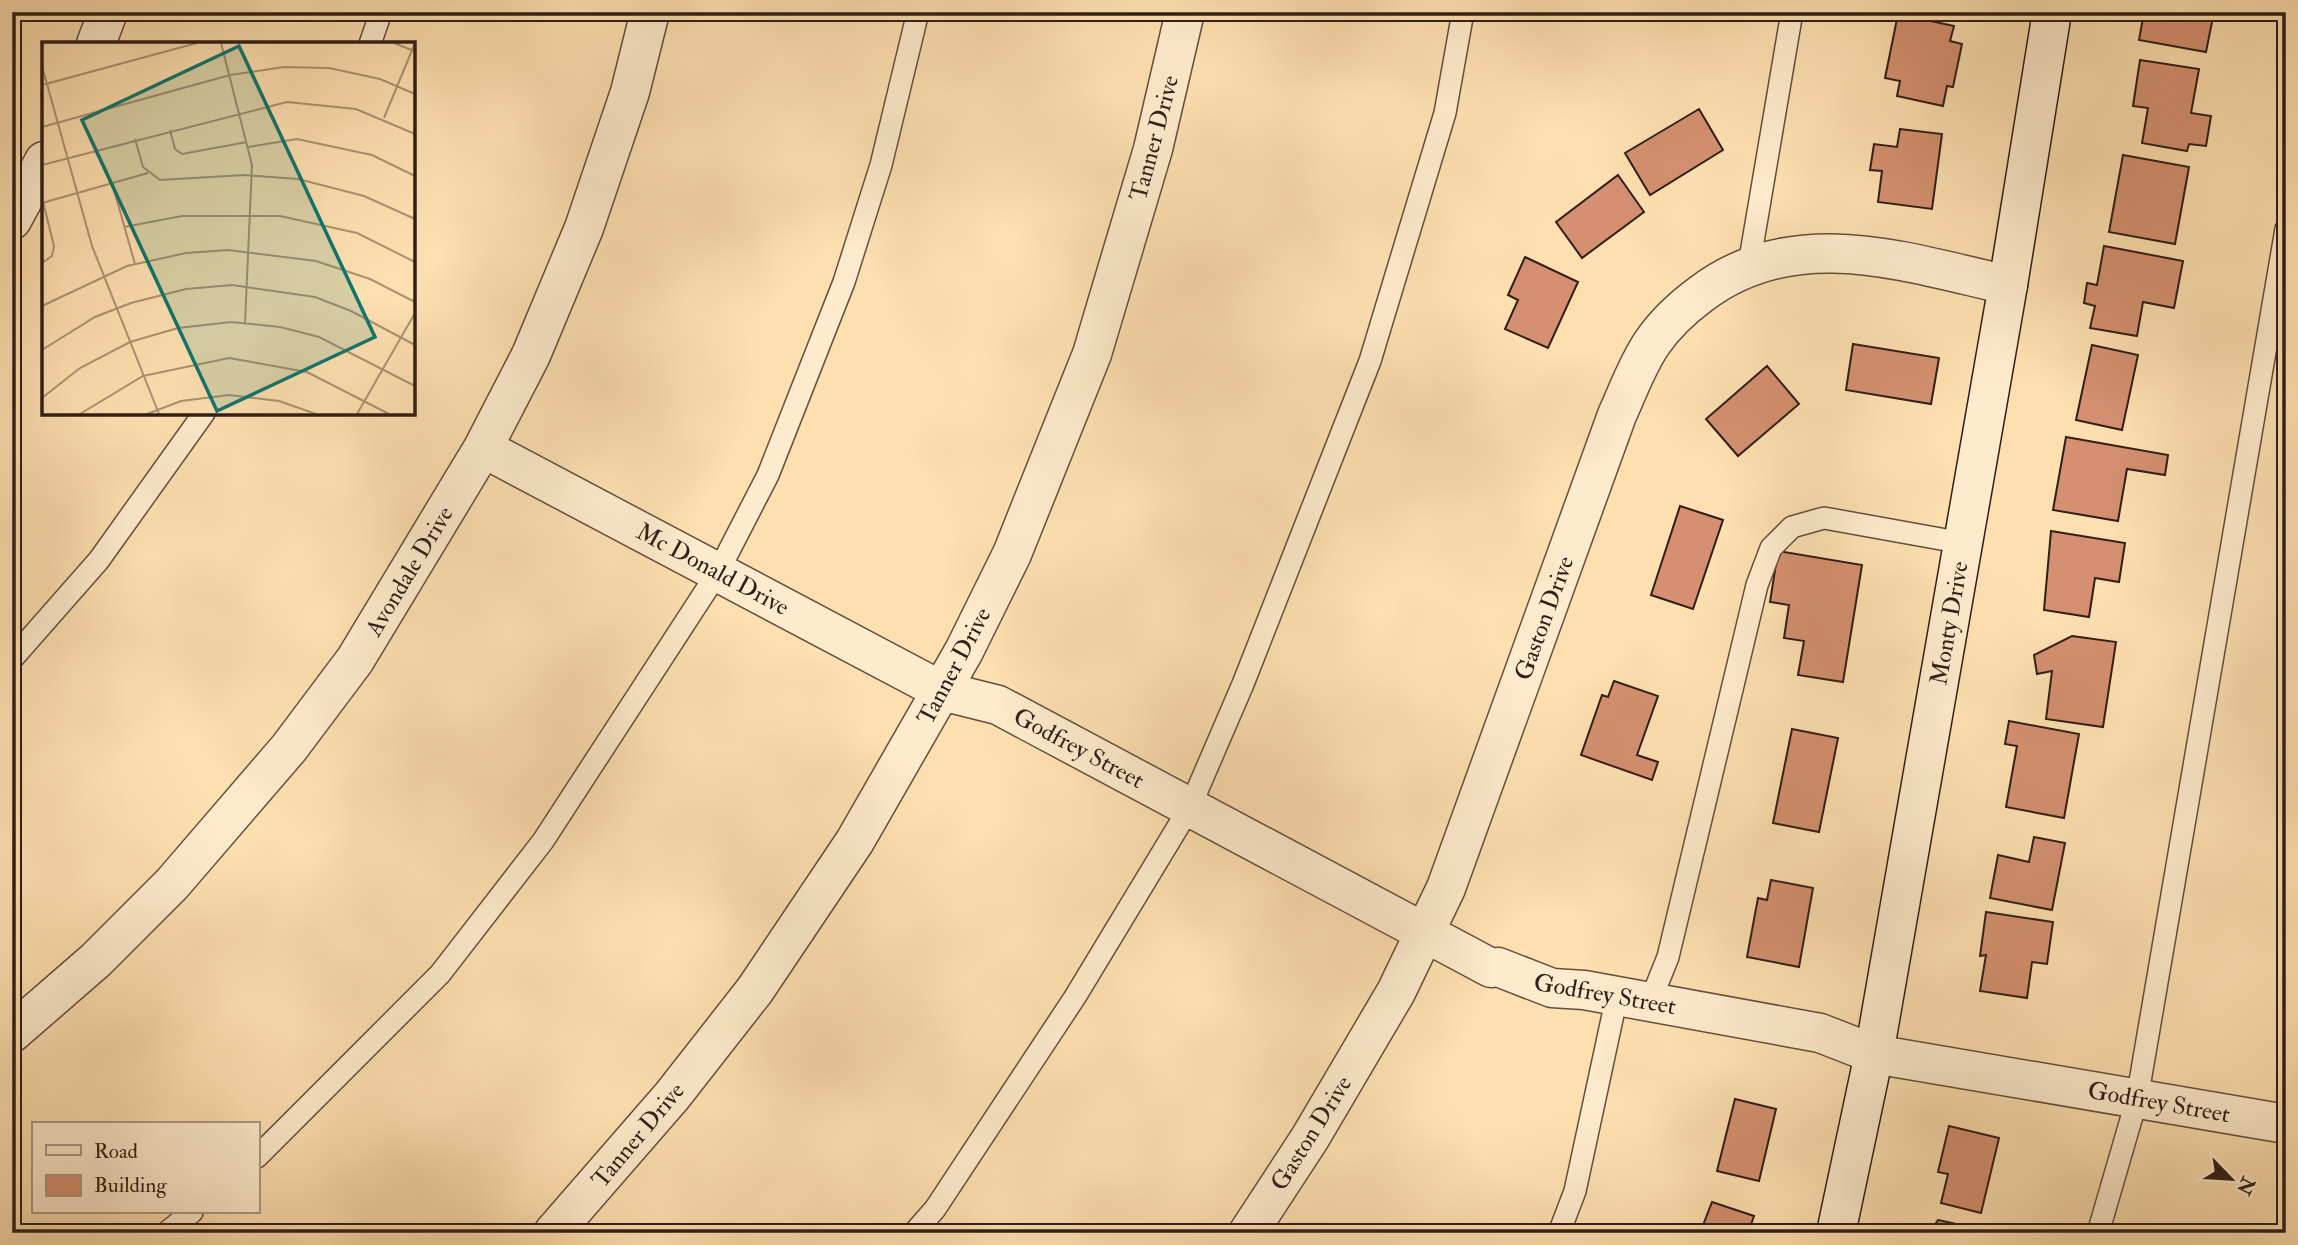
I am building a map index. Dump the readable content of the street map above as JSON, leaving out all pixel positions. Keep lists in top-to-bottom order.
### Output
{
  "streets": {
    "street": [
      "Tanner Drive",
      "Mc Donald Drive",
      "Avondale Drive",
      "Gaston Drive",
      "Monty Drive",
      "Godfrey Street"
    ]
  },
  "crossings": [
    ["Tanner Drive", "Mc Donald Drive"],
    ["Tanner Drive", "Godfrey Street"],
    ["Mc Donald Drive", "Avondale Drive"],
    ["Mc Donald Drive", "Godfrey Street"],
    ["Gaston Drive", "Monty Drive"],
    ["Gaston Drive", "Godfrey Street"],
    ["Monty Drive", "Godfrey Street"]
  ],
  "legend": ["Road", "Building"],
  "north": "bottom right"
}
